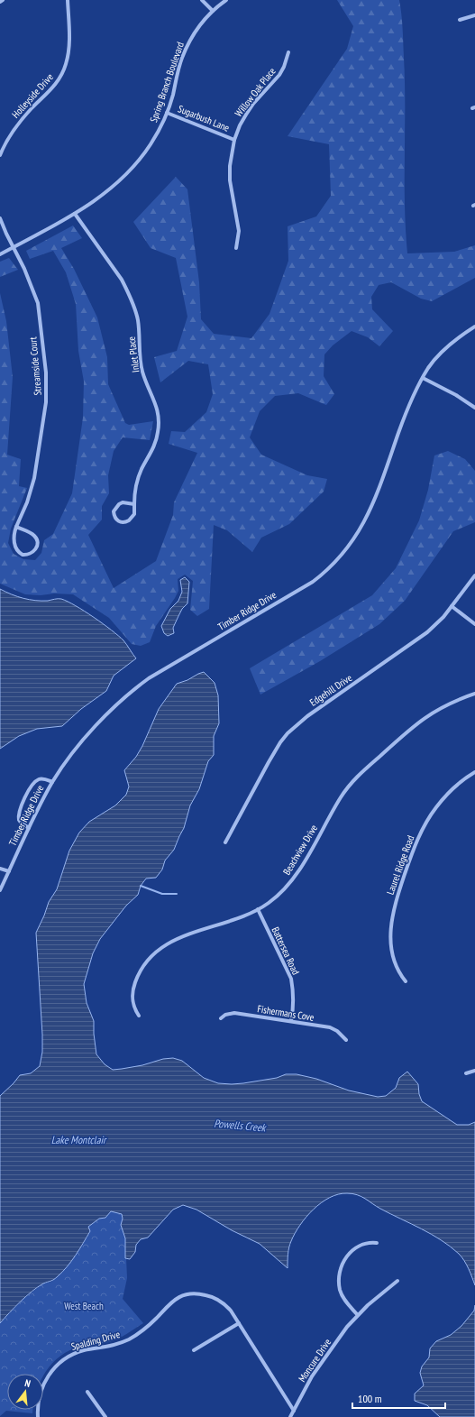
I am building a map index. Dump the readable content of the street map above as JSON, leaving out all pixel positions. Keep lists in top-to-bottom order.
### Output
{
  "streets": {
    "street": [
      "Spring Branch Boulevard",
      "Willow Oak Place",
      "Holleyside Drive",
      "Sugarbush Lane",
      "Inlet Place",
      "Streamside Court",
      "Timber Ridge Drive",
      "Edgehill Drive",
      "Beachview Drive",
      "Laurel Ridge Road",
      "Battersea Road",
      "Fishermans Cove",
      "Spalding Drive",
      "Moncure Drive"
    ]
  },
  "crossings": [
    ["Spring Branch Boulevard", "Sugarbush Lane"],
    ["Spring Branch Boulevard", "Inlet Place"],
    ["Spring Branch Boulevard", "Streamside Court"],
    ["Willow Oak Place", "Sugarbush Lane"],
    ["Beachview Drive", "Battersea Road"],
    ["Battersea Road", "Fishermans Cove"],
    ["Spalding Drive", "Moncure Drive"]
  ],
  "water": ["Powells Creek", "Lake Montclair"],
  "parks": ["West Beach"],
  "scale_bar": "100 m",
  "north": "top"
}
